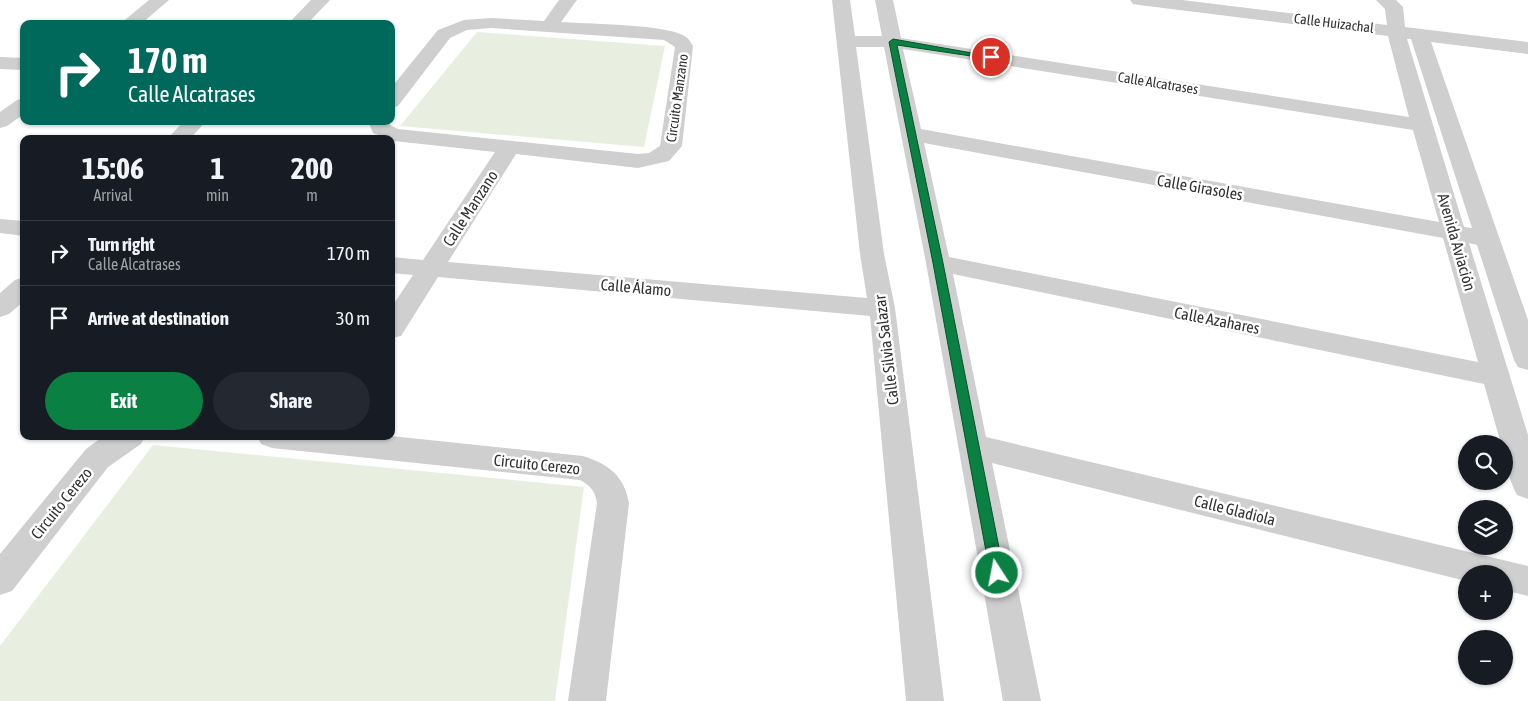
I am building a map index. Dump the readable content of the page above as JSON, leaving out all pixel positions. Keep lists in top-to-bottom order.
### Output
{
  "streets": {
    "street": [
      "Calle Huizachal",
      "Calle Alcatrases",
      "Circuito Manzano",
      "Calle Girasoles",
      "Calle Manzano",
      "Avenida Aviación",
      "Calle Álamo",
      "Calle Azahares",
      "Calle Silvia Salazar",
      "Circuito Cerezo",
      "Calle Gladiola"
    ]
  },
  "crossings": [
    ["Calle Huizachal", "Avenida Aviación"],
    ["Calle Alcatrases", "Avenida Aviación"],
    ["Calle Alcatrases", "Calle Silvia Salazar"],
    ["Circuito Manzano", "Calle Manzano"],
    ["Calle Girasoles", "Avenida Aviación"],
    ["Calle Manzano", "Calle Álamo"],
    ["Avenida Aviación", "Calle Azahares"],
    ["Calle Álamo", "Calle Silvia Salazar"]
  ],
  "page": {
    "turn": ["170 m", "Calle Alcatrases"],
    "eta": [
      "15:06",
      "Arrival",
      "1",
      "min",
      "200",
      "m"
    ],
    "list": [
      {
        "name": "Turn right",
        "note": "Calle Alcatrases",
        "value": "170 m"
      },
      {
        "name": "Arrive at destination",
        "value": "30 m"
      }
    ],
    "buttons": ["Exit", "Share"],
    "map_buttons": ["+", "−"]
  }
}
